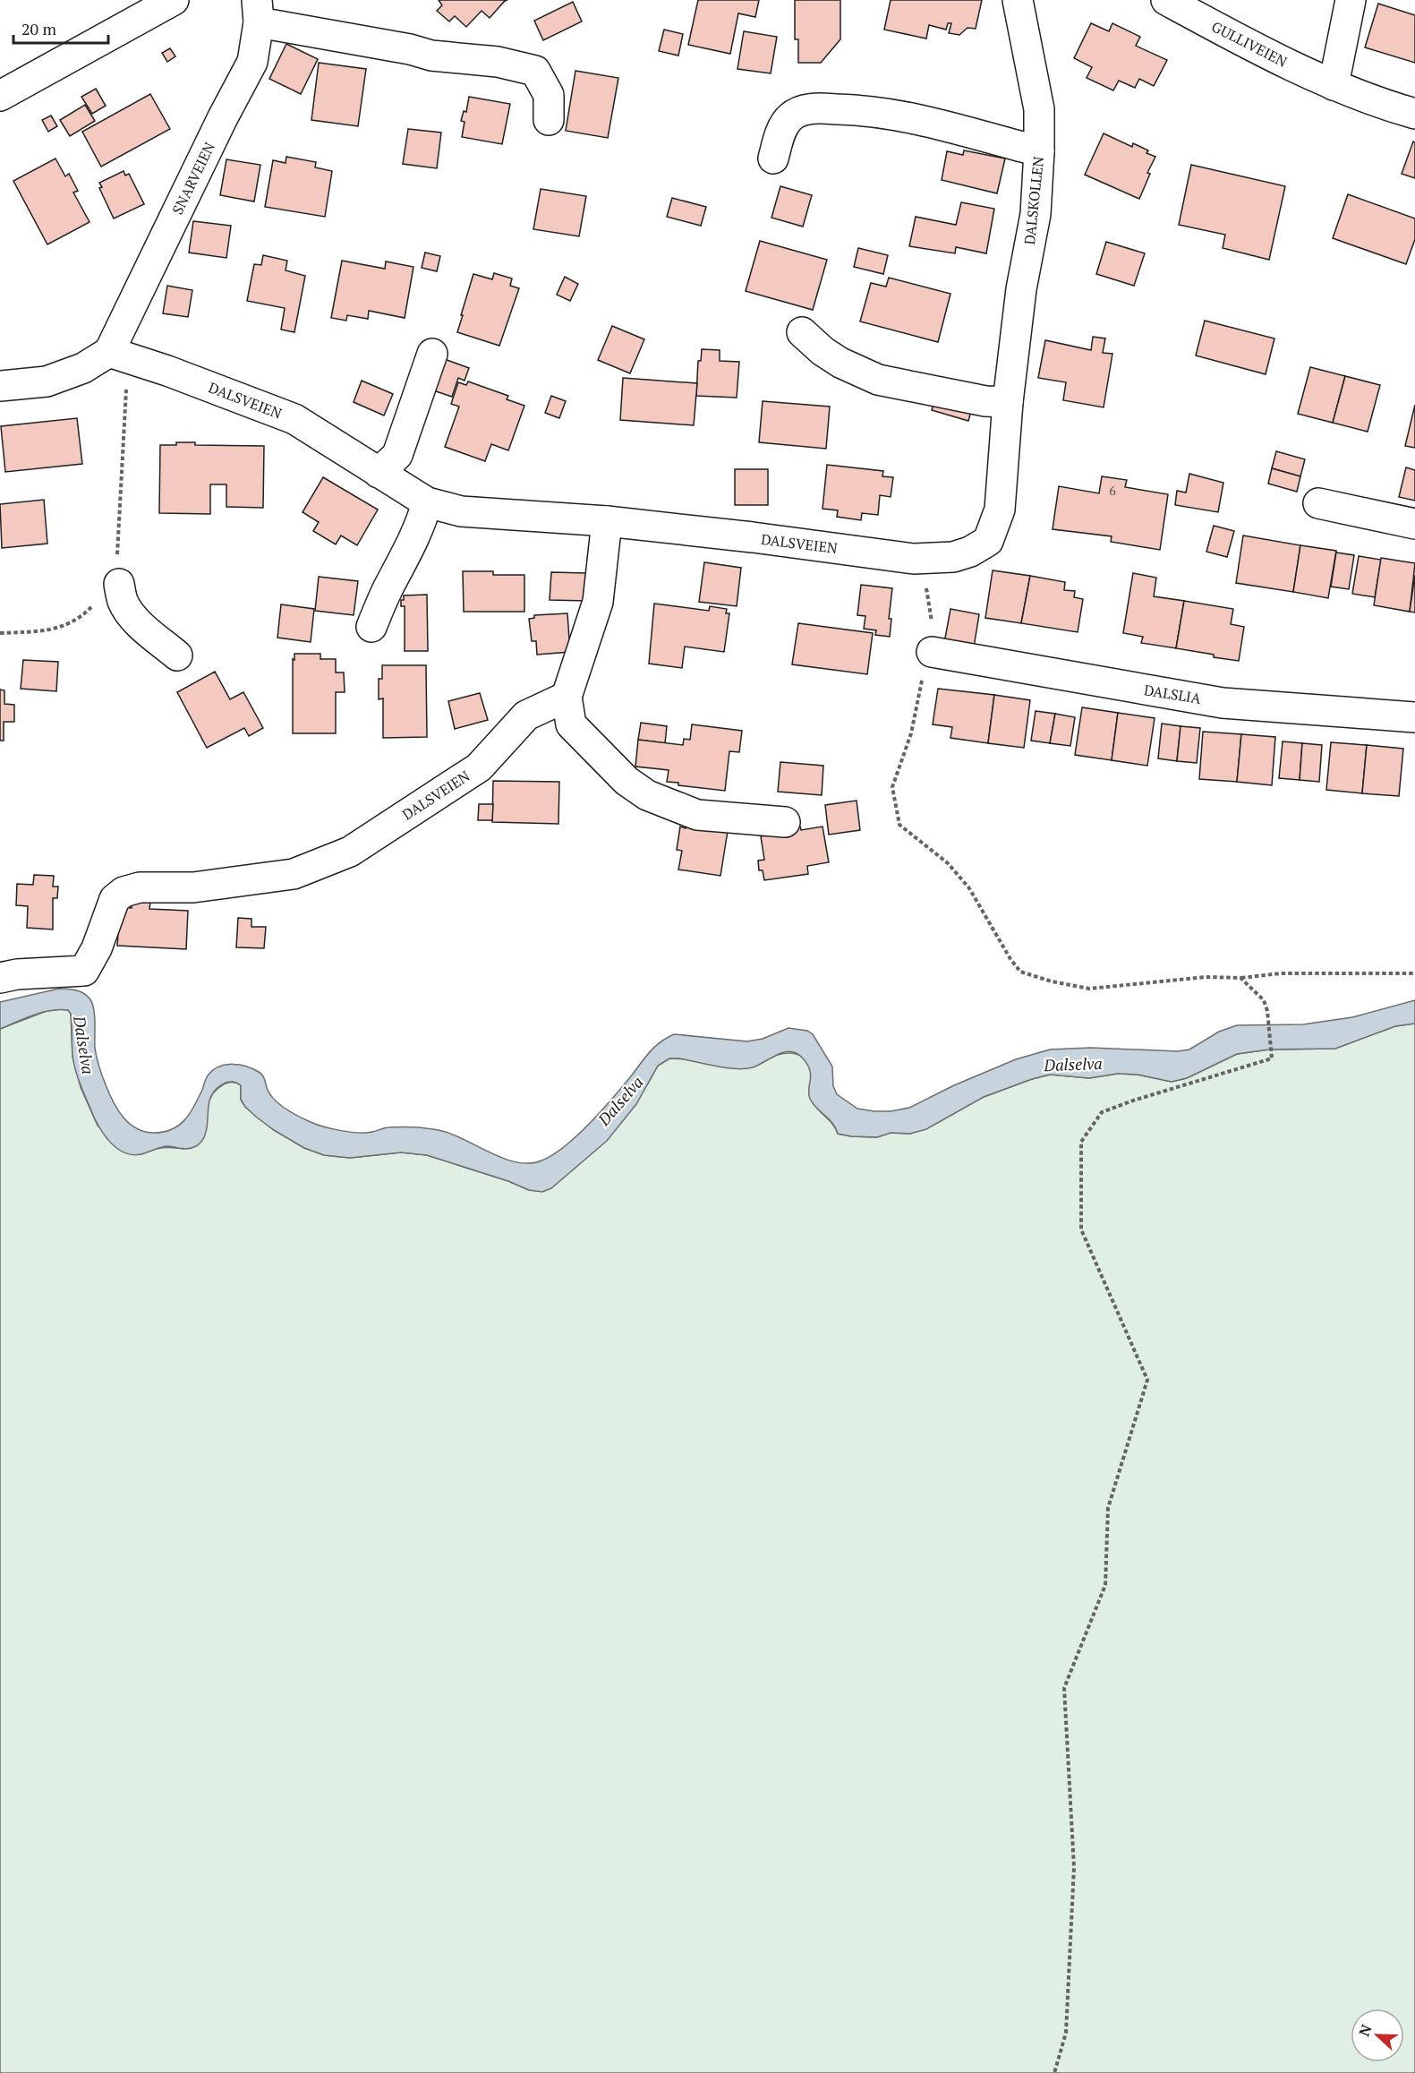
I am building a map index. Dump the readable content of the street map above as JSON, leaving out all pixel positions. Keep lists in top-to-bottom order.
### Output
{
  "streets": {
    "street": [
      "GULLIVEIEN",
      "SNARVEIEN",
      "DALSKOLLEN",
      "DALSVEIEN",
      "DALSLIA"
    ]
  },
  "crossings": [
    ["SNARVEIEN", "DALSVEIEN"],
    ["DALSKOLLEN", "DALSVEIEN"]
  ],
  "water": ["Dalselva"],
  "house_numbers": ["6"],
  "scale_bar": "20 m",
  "north": "left"
}
